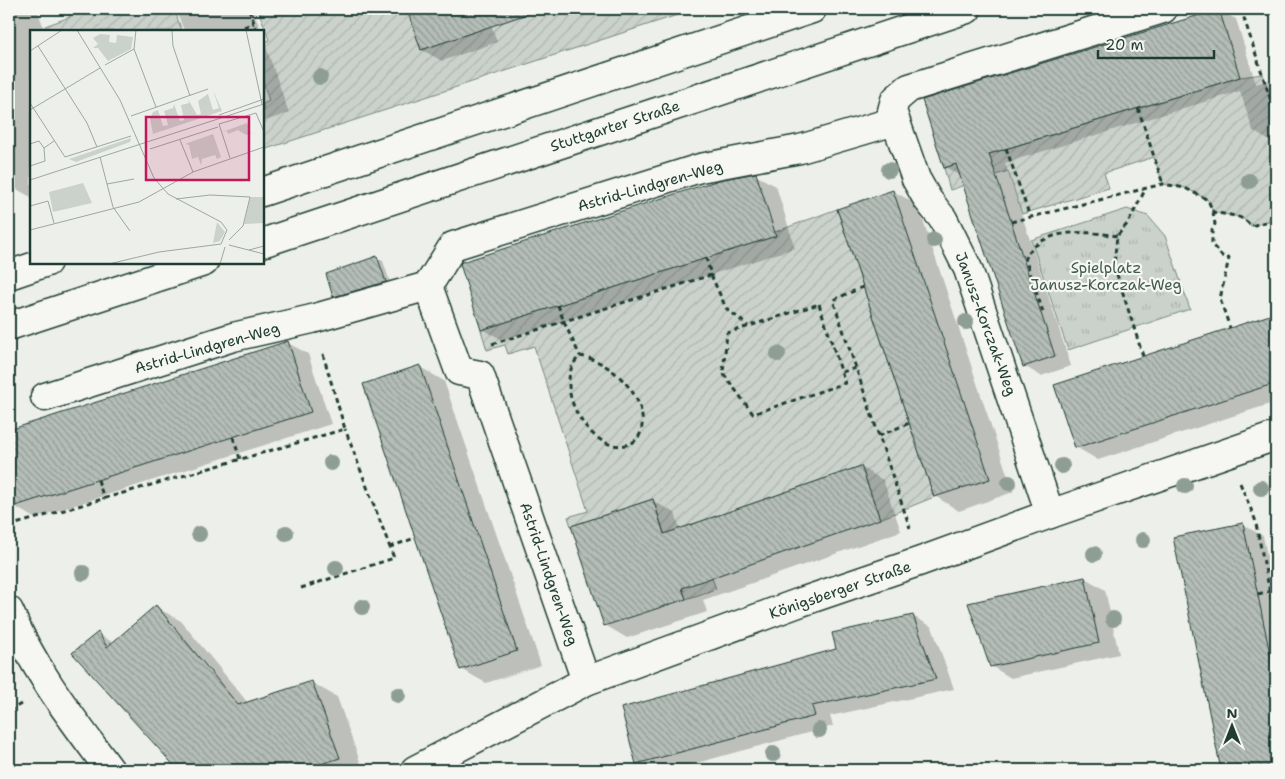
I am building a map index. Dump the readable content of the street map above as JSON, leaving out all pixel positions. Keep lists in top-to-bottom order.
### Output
{
  "streets": {
    "street": [
      "Stuttgarter Straße",
      "Astrid-Lindgren-Weg",
      "Janusz-Korczak-Weg",
      "Königsberger Straße"
    ]
  },
  "crossings": [
    ["Astrid-Lindgren-Weg", "Janusz-Korczak-Weg"],
    ["Astrid-Lindgren-Weg", "Königsberger Straße"],
    ["Janusz-Korczak-Weg", "Königsberger Straße"]
  ],
  "parks": ["Spielplatz Janusz-Korczak-Weg"],
  "scale_bar": "20 m",
  "north": "top"
}
